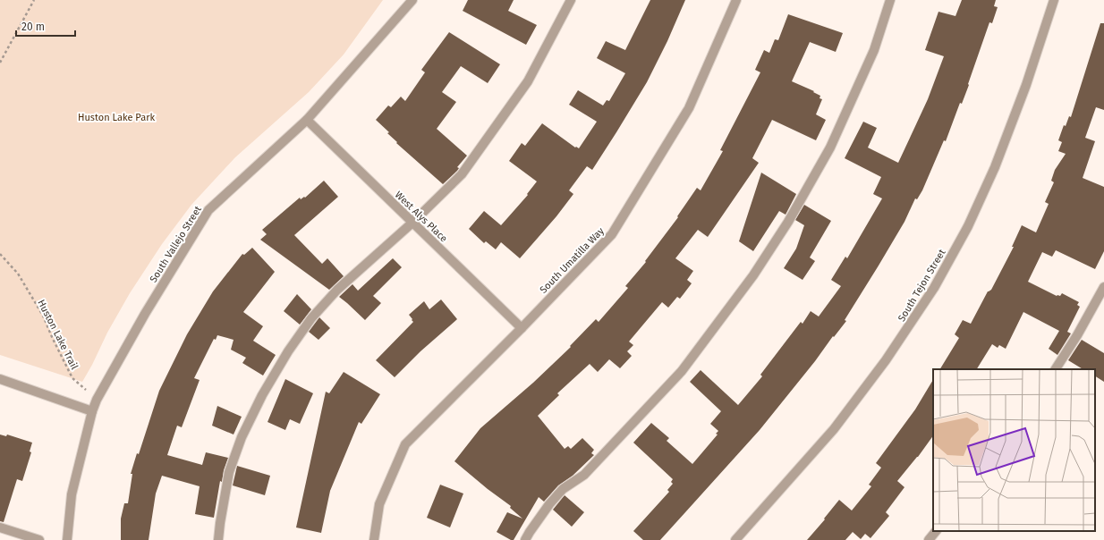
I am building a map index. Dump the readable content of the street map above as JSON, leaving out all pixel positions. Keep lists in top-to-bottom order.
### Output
{
  "streets": {
    "street": [
      "West Alys Place",
      "South Vallejo Street",
      "South Umatilla Way",
      "South Tejon Street"
    ],
    "path": ["Huston Lake Trail"]
  },
  "crossings": [
    ["West Alys Place", "South Vallejo Street"],
    ["West Alys Place", "South Umatilla Way"],
    ["South Vallejo Street", "Huston Lake Trail"]
  ],
  "parks": ["Huston Lake Park"],
  "scale_bar": "20 m"
}
